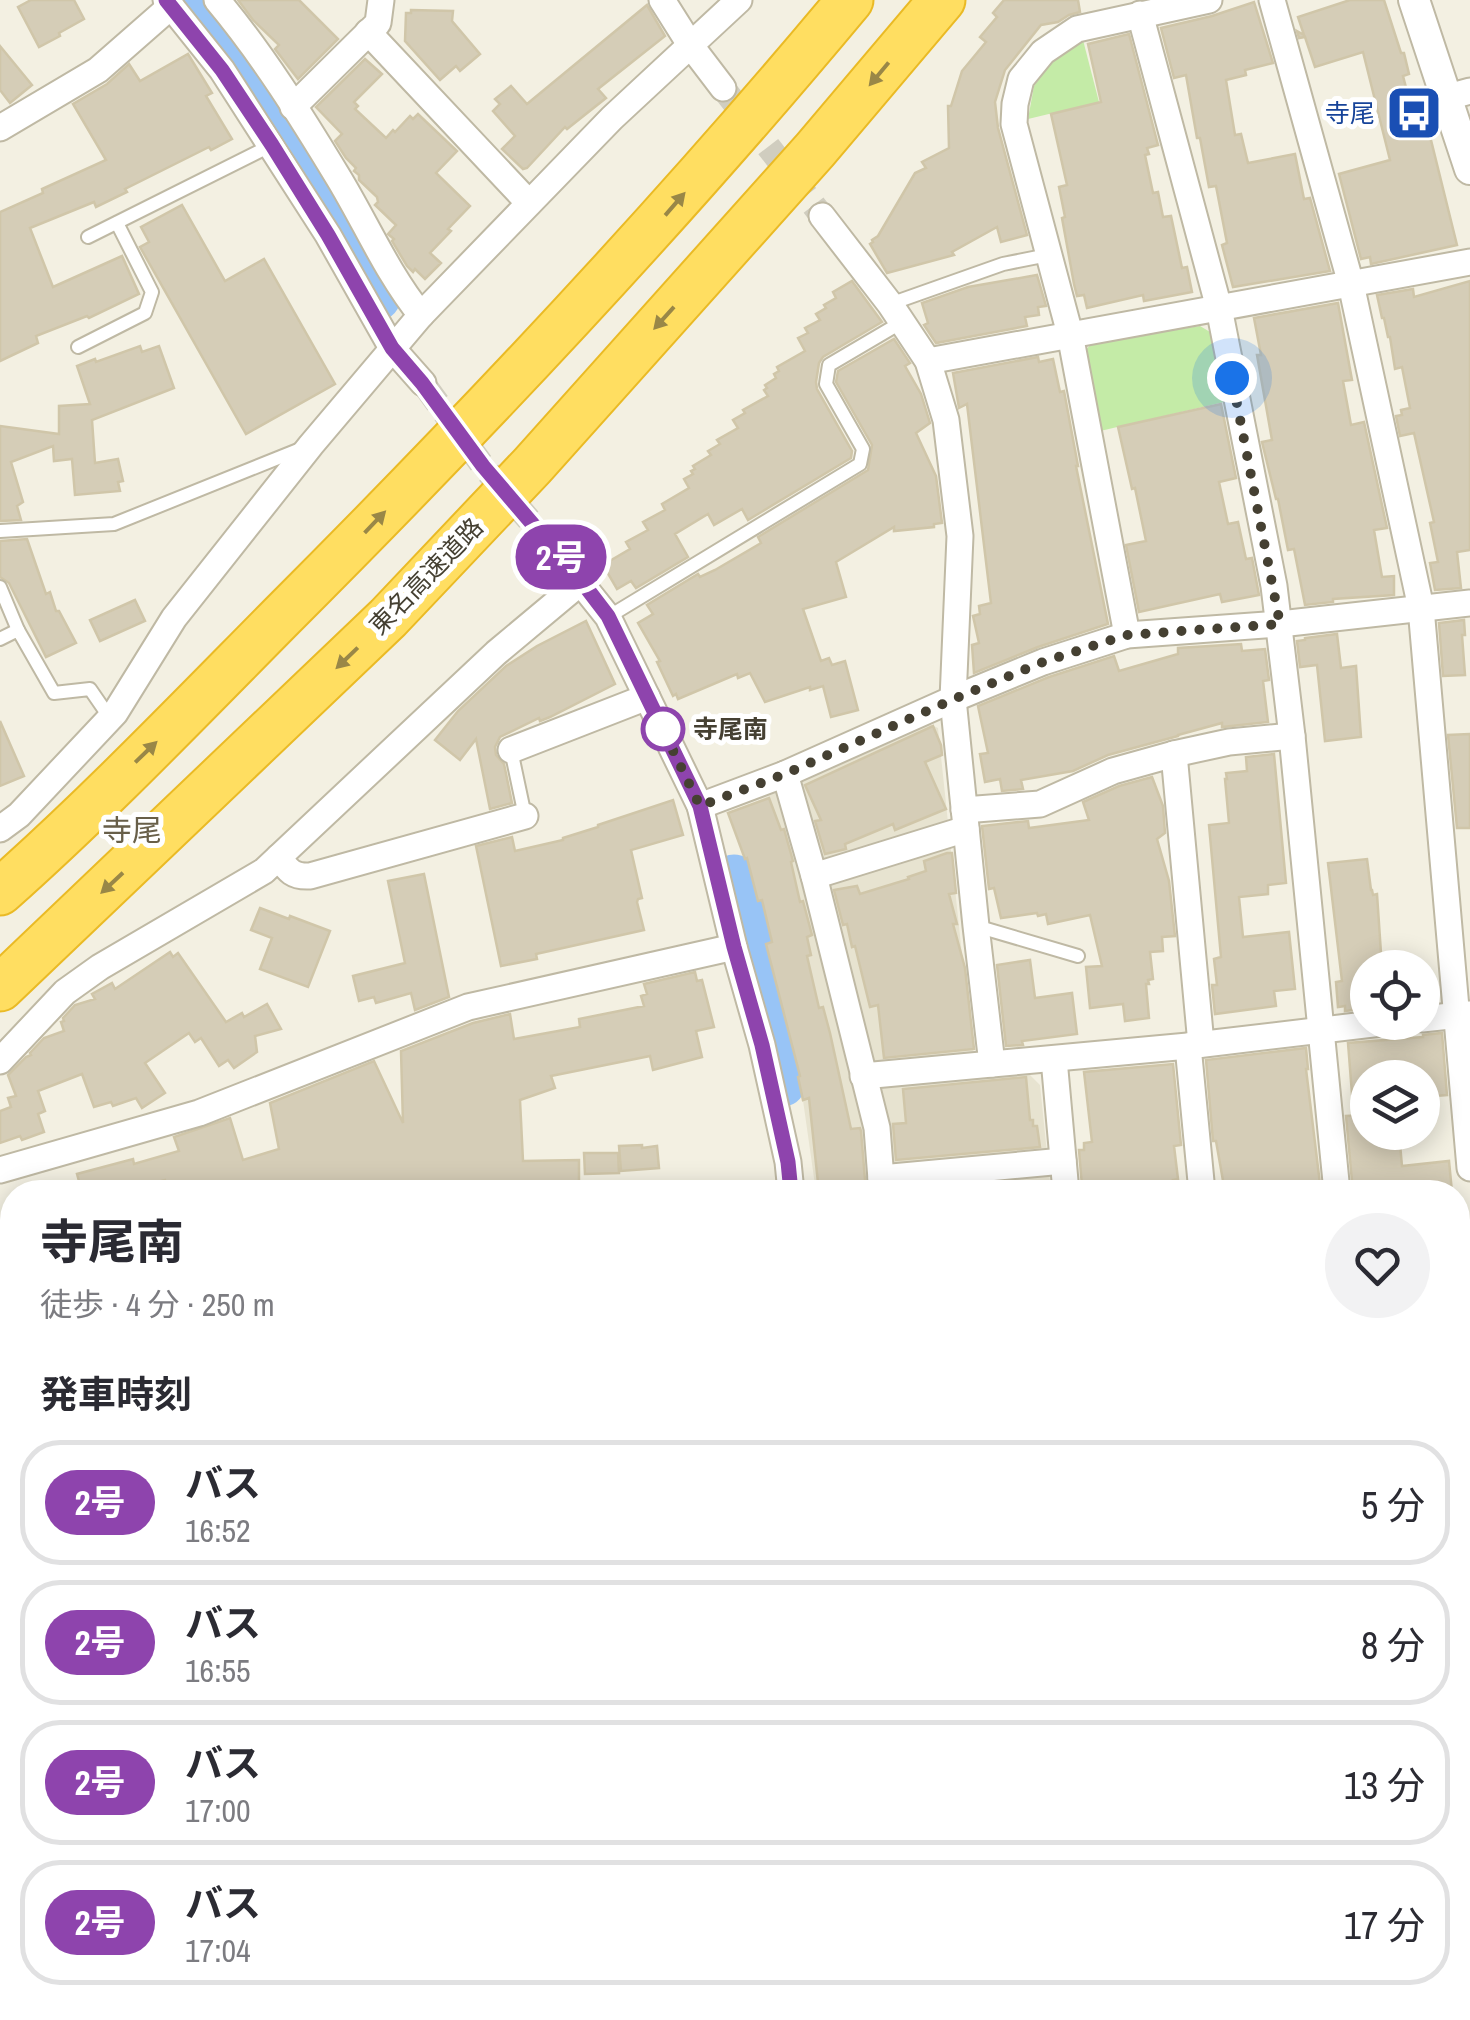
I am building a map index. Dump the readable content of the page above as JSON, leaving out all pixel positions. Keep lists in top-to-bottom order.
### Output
{
  "streets": {
    "highway": ["東名高速道路"]
  },
  "districts": ["寺尾"],
  "places": {
    "bus stop": ["寺尾"],
    "other": ["寺尾南"]
  },
  "lines": ["bus line 2号"],
  "page": {
    "on_map": "2号",
    "heading": [
      ["寺尾南", "徒歩 · 4 分 · 250 m"],
      "発車時刻"
    ],
    "list": [
      {
        "mark": "2号",
        "name": "バス",
        "note": "16:52",
        "value": "5 分"
      },
      {
        "mark": "2号",
        "name": "バス",
        "note": "16:55",
        "value": "8 分"
      },
      {
        "mark": "2号",
        "name": "バス",
        "note": "17:00",
        "value": "13 分"
      },
      {
        "mark": "2号",
        "name": "バス",
        "note": "17:04",
        "value": "17 分"
      }
    ]
  }
}
